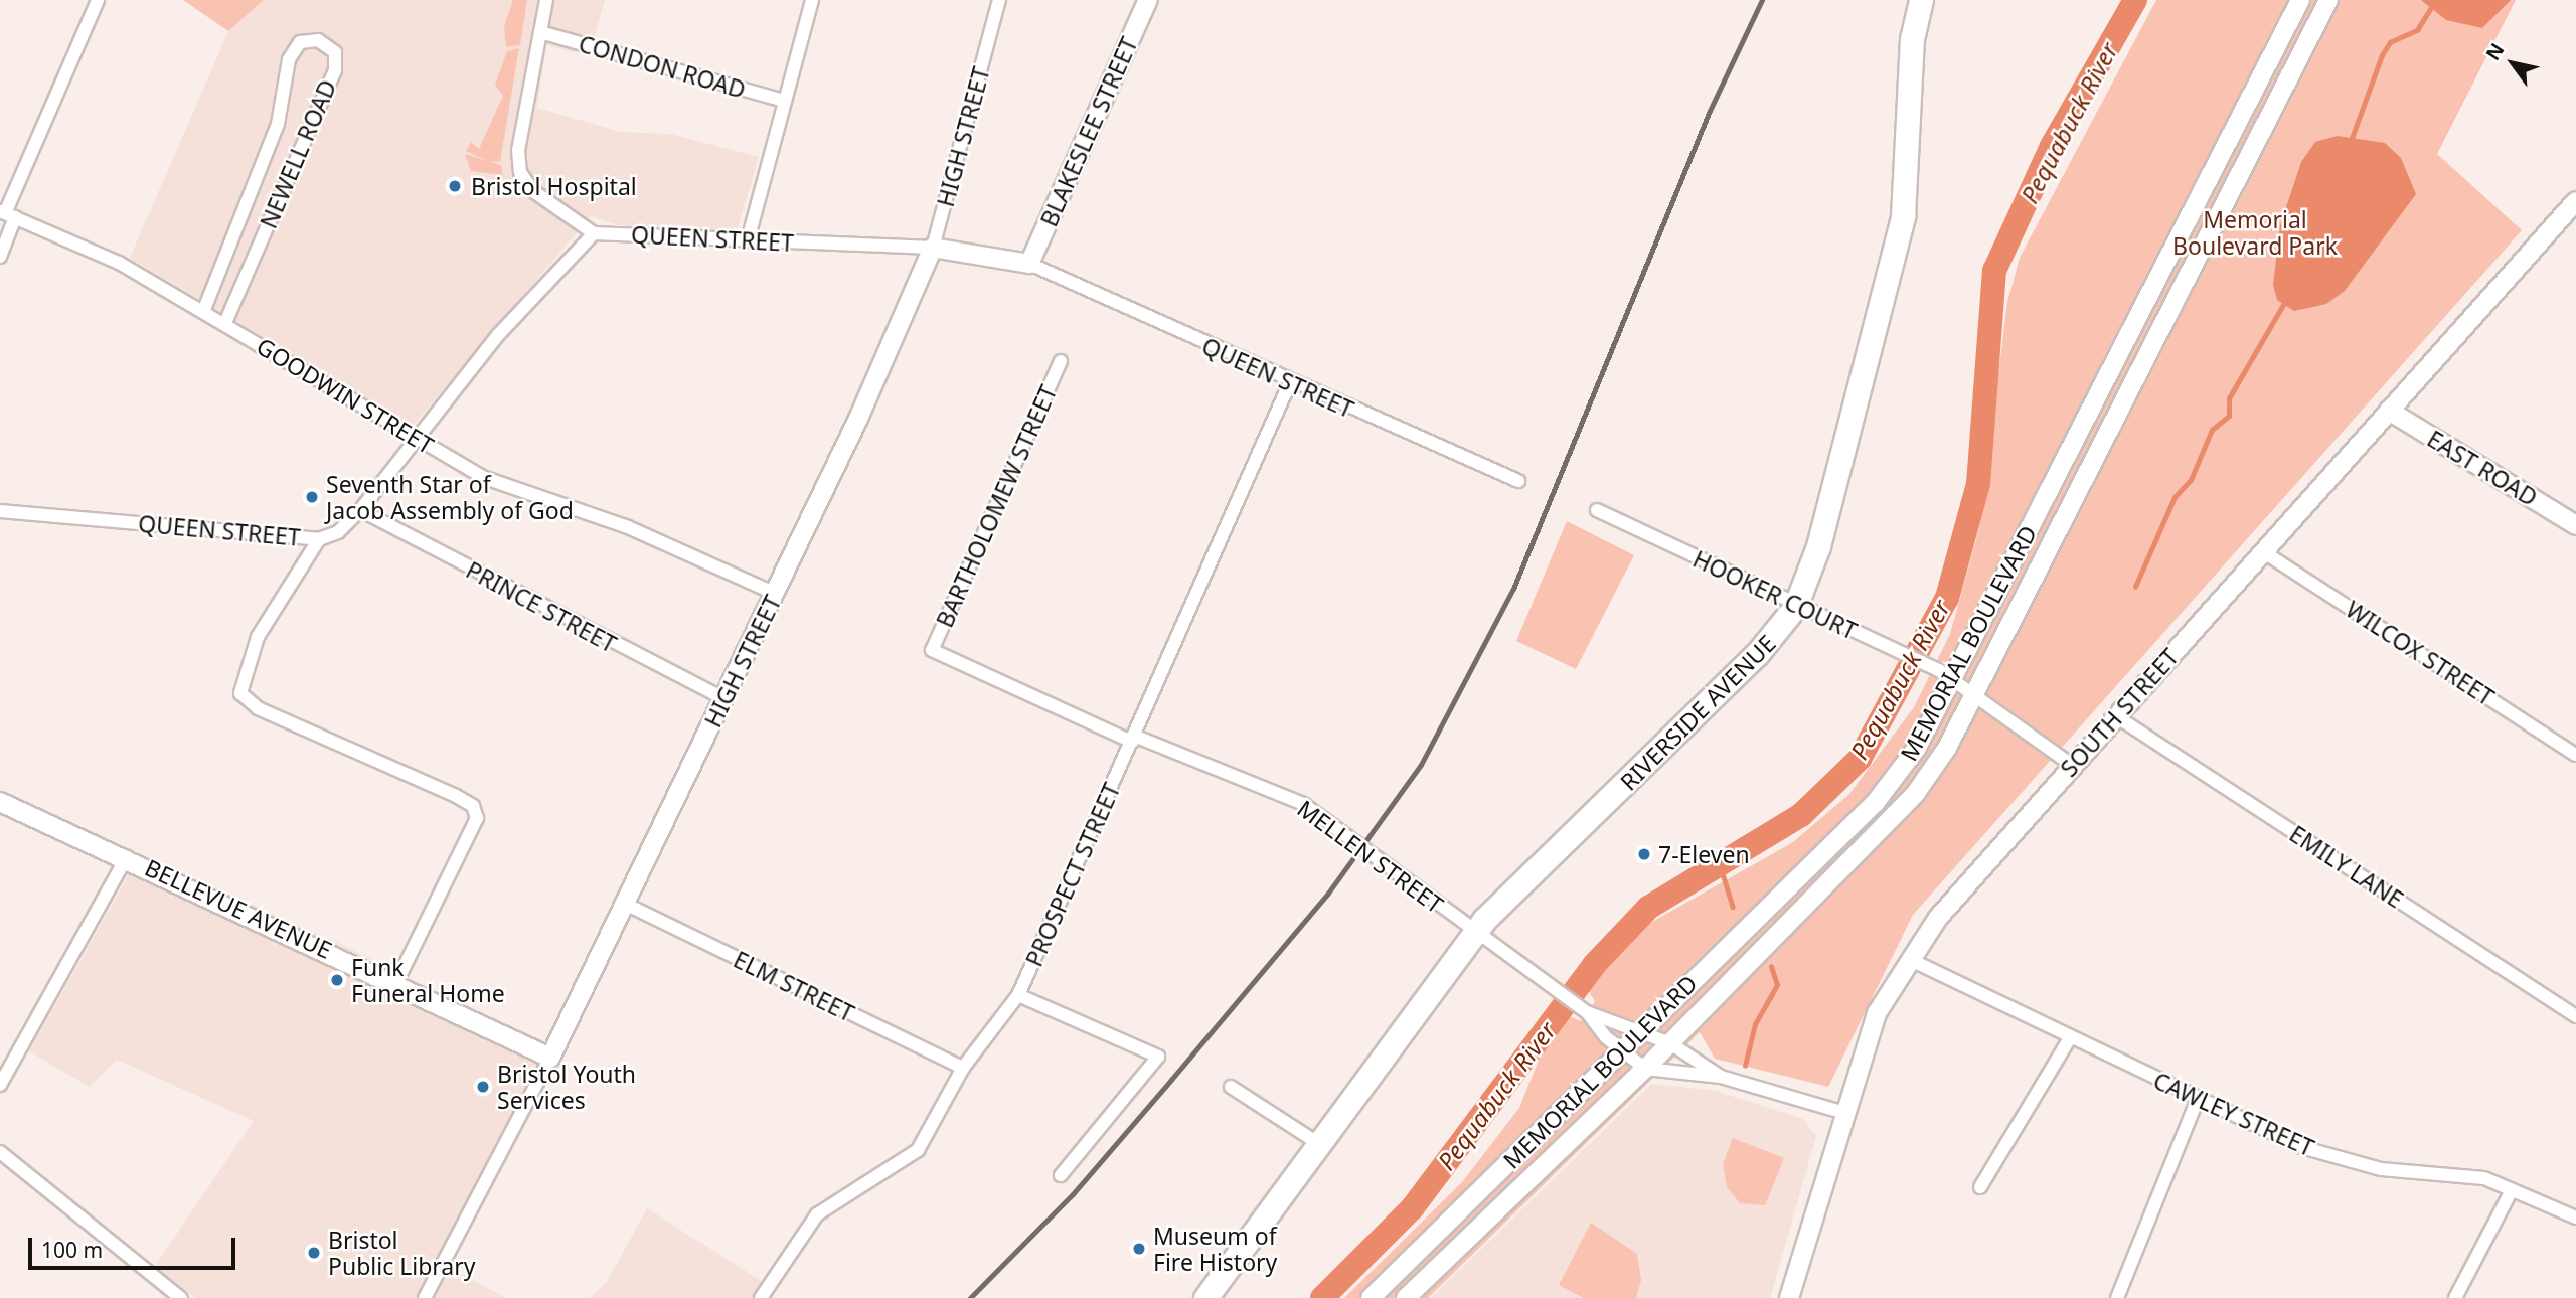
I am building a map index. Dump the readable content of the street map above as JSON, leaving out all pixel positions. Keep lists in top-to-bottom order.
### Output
{
  "streets": {
    "highway": ["RIVERSIDE AVENUE"],
    "main road": [
      "BLAKESLEE STREET",
      "HIGH STREET",
      "QUEEN STREET",
      "EAST ROAD",
      "MEMORIAL BOULEVARD",
      "SOUTH STREET",
      "BELLEVUE AVENUE"
    ],
    "street": [
      "CONDON ROAD",
      "NEWELL ROAD",
      "GOODWIN STREET",
      "BARTHOLOMEW STREET",
      "HOOKER COURT",
      "PRINCE STREET",
      "WILCOX STREET",
      "MELLEN STREET",
      "EMILY LANE",
      "PROSPECT STREET",
      "ELM STREET",
      "CAWLEY STREET"
    ]
  },
  "crossings": [
    ["BLAKESLEE STREET", "QUEEN STREET"],
    ["HIGH STREET", "QUEEN STREET"],
    ["HIGH STREET", "GOODWIN STREET"],
    ["HIGH STREET", "PRINCE STREET"],
    ["HIGH STREET", "BELLEVUE AVENUE"],
    ["HIGH STREET", "ELM STREET"],
    ["NEWELL ROAD", "GOODWIN STREET"],
    ["QUEEN STREET", "GOODWIN STREET"],
    ["QUEEN STREET", "PRINCE STREET"],
    ["QUEEN STREET", "PROSPECT STREET"],
    ["EAST ROAD", "SOUTH STREET"],
    ["BARTHOLOMEW STREET", "MELLEN STREET"],
    ["HOOKER COURT", "MEMORIAL BOULEVARD"],
    ["HOOKER COURT", "RIVERSIDE AVENUE"],
    ["HOOKER COURT", "SOUTH STREET"],
    ["MEMORIAL BOULEVARD", "MELLEN STREET"],
    ["WILCOX STREET", "SOUTH STREET"],
    ["RIVERSIDE AVENUE", "MELLEN STREET"],
    ["SOUTH STREET", "MELLEN STREET"],
    ["SOUTH STREET", "EMILY LANE"],
    ["SOUTH STREET", "CAWLEY STREET"],
    ["MELLEN STREET", "PROSPECT STREET"],
    ["PROSPECT STREET", "ELM STREET"]
  ],
  "water": ["Pequabuck River"],
  "parks": ["Memorial Boulevard Park"],
  "places": [
    "Bristol Hospital",
    "Seventh Star of Jacob Assembly of God",
    "7-Eleven",
    "Funk Funeral Home",
    "Bristol Youth Services",
    "Museum of Fire History",
    "Bristol Public Library"
  ],
  "scale_bar": "100 m",
  "north": "top left"
}
